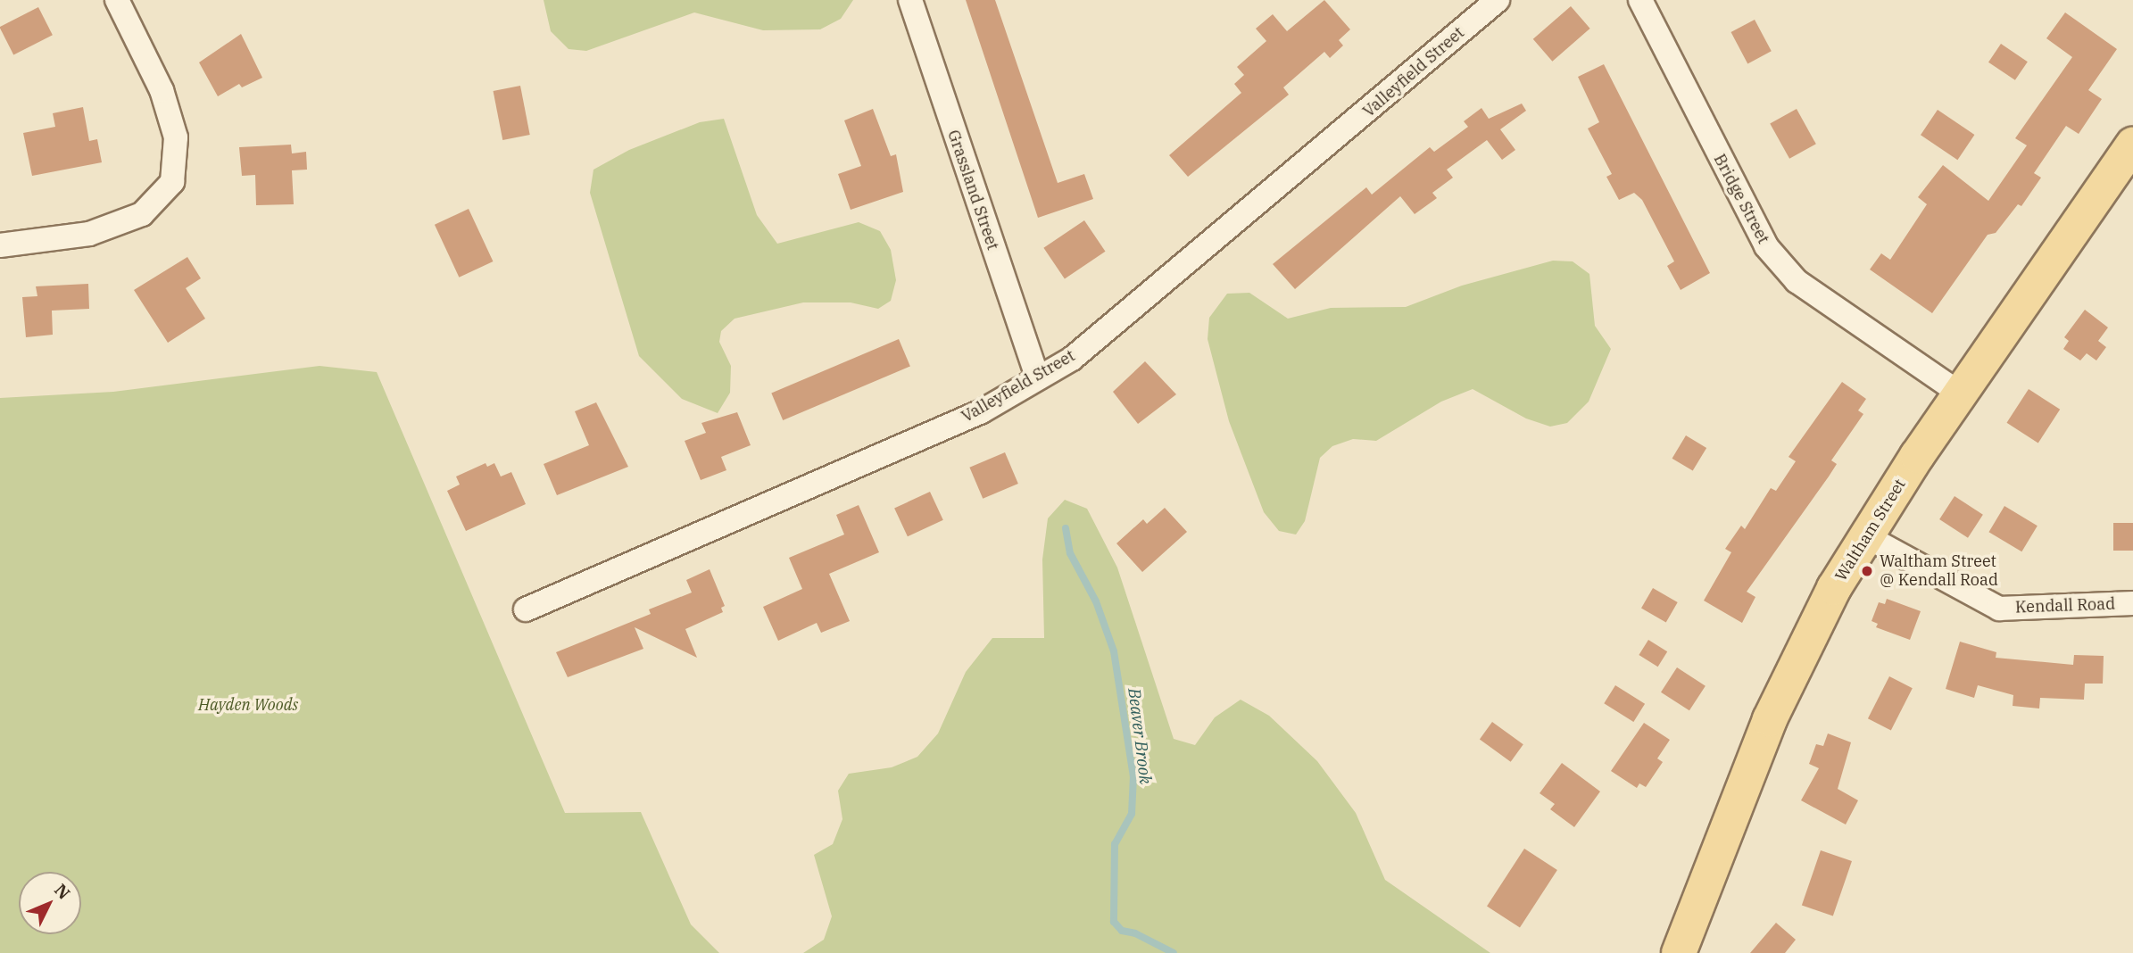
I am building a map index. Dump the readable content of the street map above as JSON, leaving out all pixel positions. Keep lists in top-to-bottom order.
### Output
{
  "streets": {
    "main road": ["Waltham Street"],
    "street": [
      "Valleyfield Street",
      "Grassland Street",
      "Bridge Street",
      "Kendall Road"
    ]
  },
  "crossings": [
    ["Valleyfield Street", "Grassland Street"],
    ["Bridge Street", "Waltham Street"],
    ["Waltham Street", "Kendall Road"]
  ],
  "water": ["Beaver Brook"],
  "parks": ["Hayden Woods"],
  "places": ["Waltham Street @ Kendall Road"],
  "north": "top right"
}
